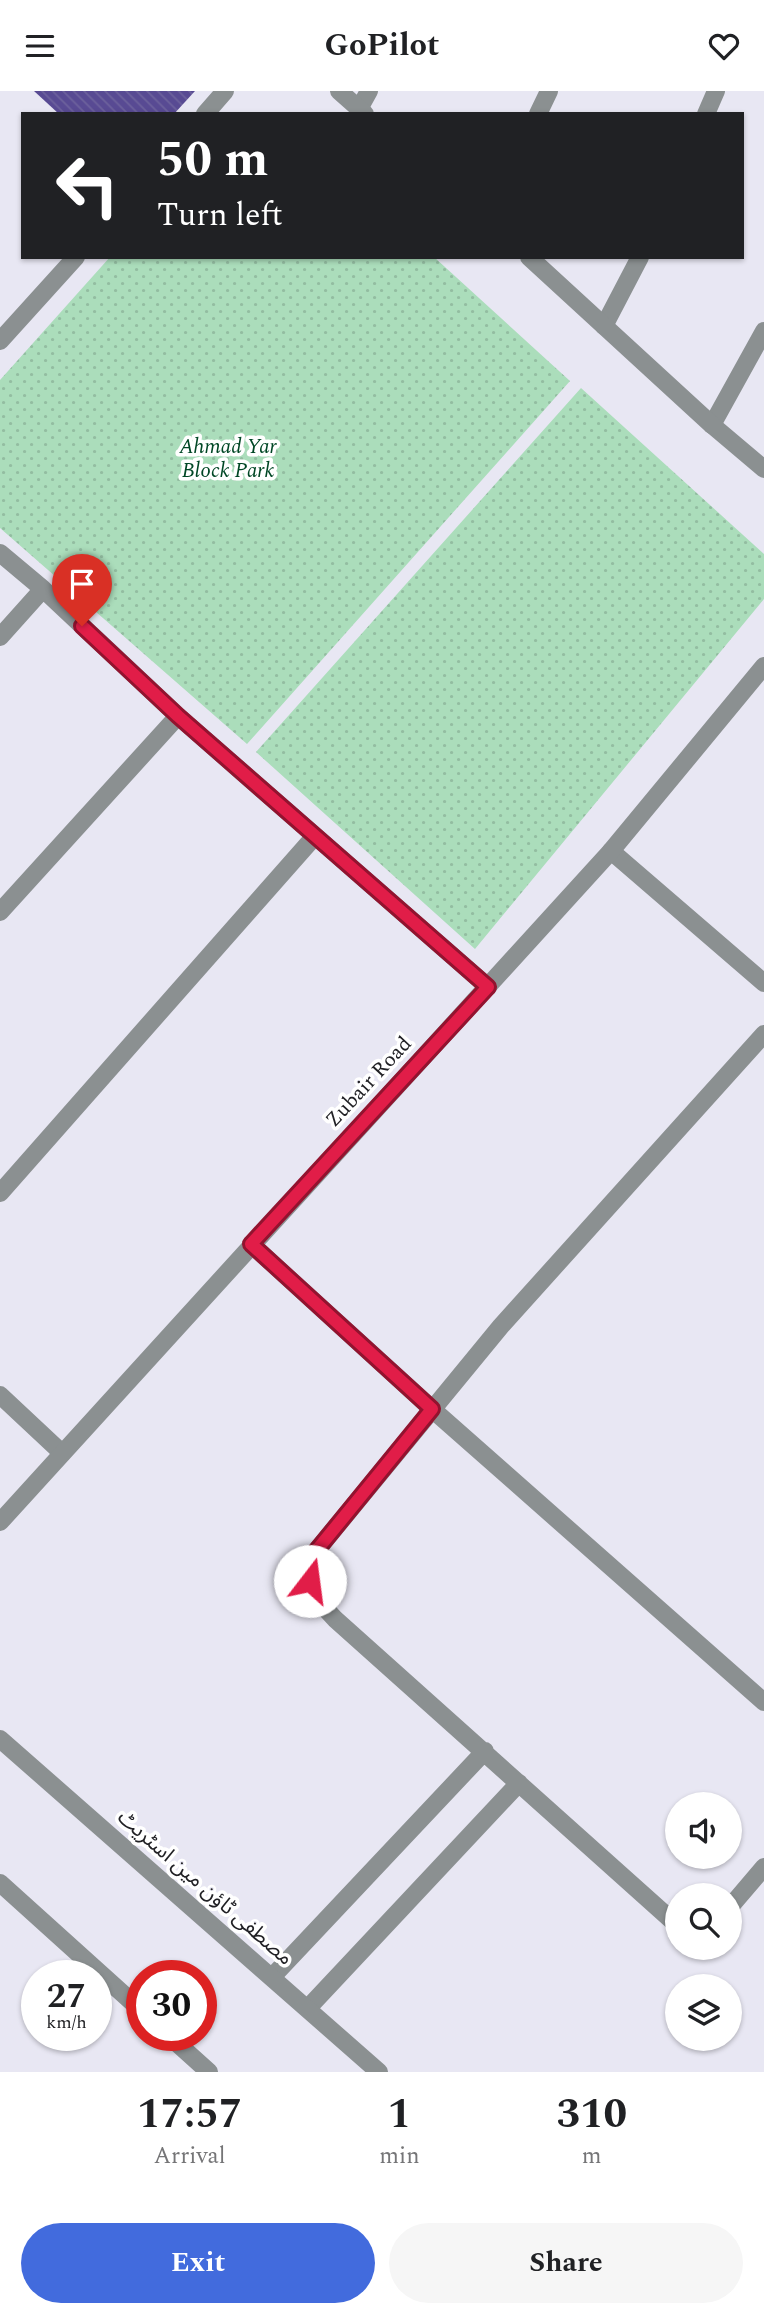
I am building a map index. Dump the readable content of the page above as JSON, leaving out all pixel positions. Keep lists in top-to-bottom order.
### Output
{
  "streets": {
    "street": ["Zubair Road", "مصطفی ٹاؤن مین اسٹریٹ"]
  },
  "parks": ["Ahmad Yar Block Park"],
  "page": {
    "header": "GoPilot",
    "turn": ["50 m", "Turn left"],
    "speed": "27 km/h",
    "limit": "30",
    "eta": [
      "17:57",
      "Arrival",
      "1",
      "min",
      "310",
      "m"
    ],
    "buttons": ["Exit", "Share"]
  }
}
